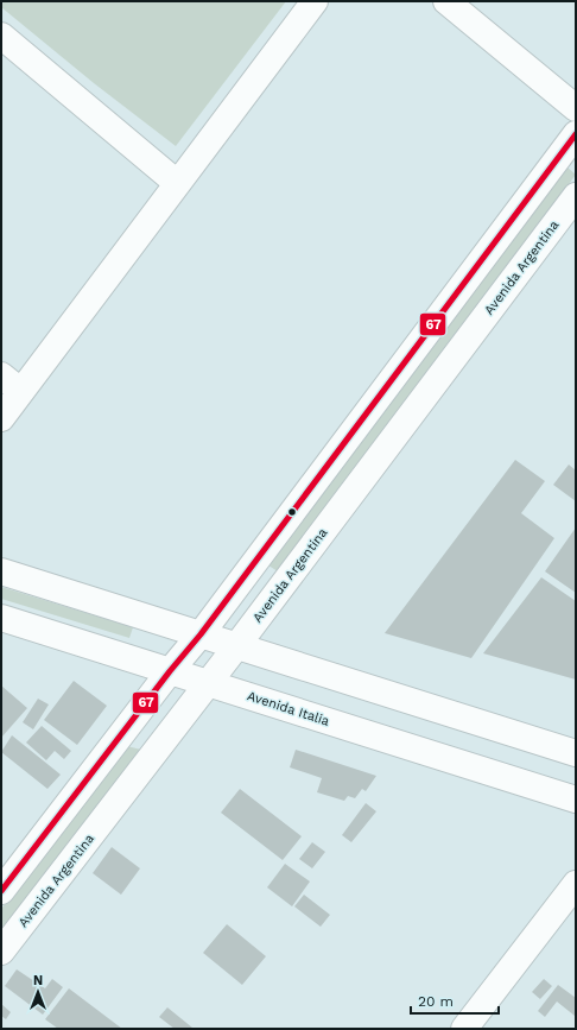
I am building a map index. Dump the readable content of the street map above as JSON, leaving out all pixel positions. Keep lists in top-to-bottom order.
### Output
{
  "streets": {
    "main road": ["Avenida Argentina", "Avenida Italia"]
  },
  "crossings": [
    ["Avenida Argentina", "Avenida Italia"]
  ],
  "lines": ["transit line 67"],
  "scale_bar": "20 m",
  "north": "top"
}
